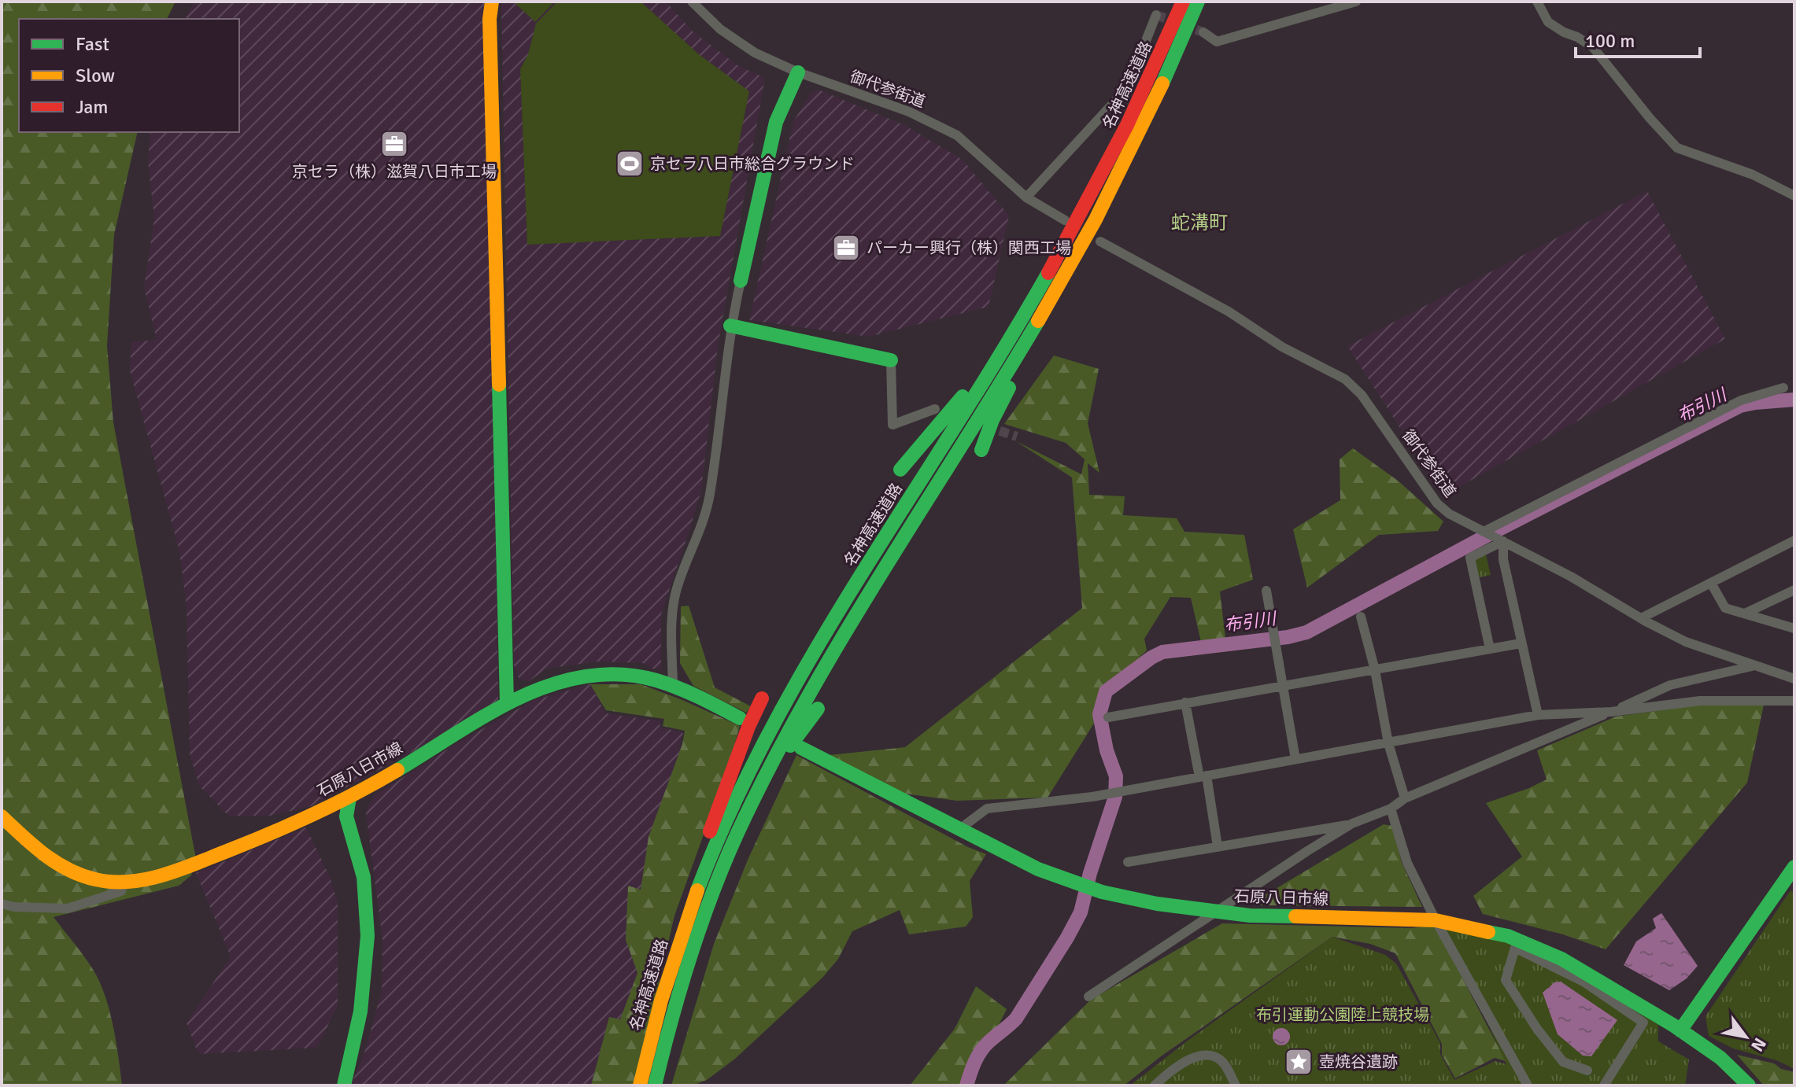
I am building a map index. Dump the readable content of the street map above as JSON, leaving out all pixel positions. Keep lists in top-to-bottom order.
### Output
{
  "streets": {
    "main road": ["名神高速道路", "石原八日市線"],
    "street": ["御代参街道"]
  },
  "districts": ["蛇溝町"],
  "water": ["布引川"],
  "parks": ["布引運動公園陸上競技場"],
  "places": {
    "office": ["京セラ（株）滋賀八日市工場", "パーカー興行（株）関西工場"],
    "sports": ["京セラ八日市総合グラウンド"],
    "place": ["壺焼谷遺跡"]
  },
  "legend": ["Fast", "Slow", "Jam"],
  "scale_bar": "100 m",
  "north": "bottom right"
}
